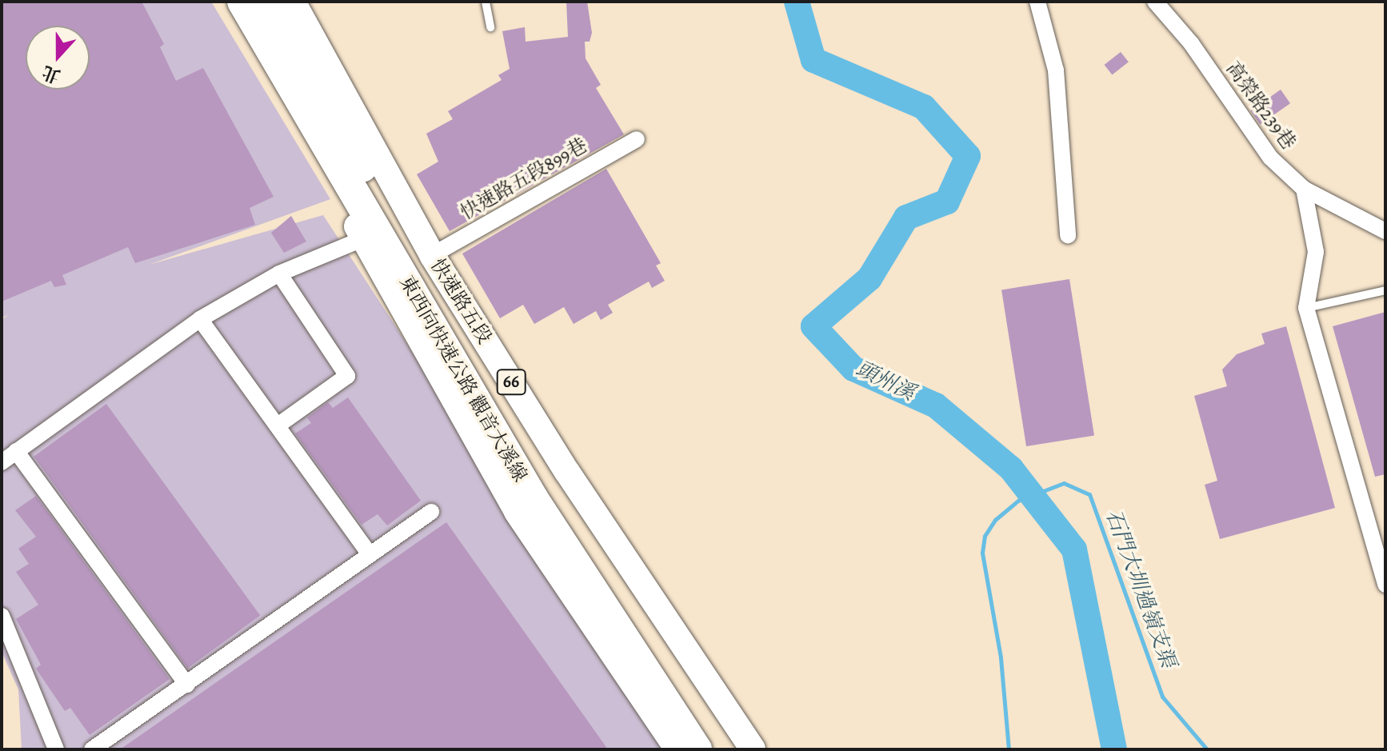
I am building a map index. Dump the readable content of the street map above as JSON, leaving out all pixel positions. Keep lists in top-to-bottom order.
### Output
{
  "streets": {
    "highway": ["東西向快速公路 觀音大溪線", "66"],
    "main road": ["快速路五段"],
    "street": ["高榮路239巷", "快速路五段899巷"]
  },
  "crossings": [
    ["快速路五段899巷", "快速路五段"]
  ],
  "water": ["頭州溪", "石門大圳過嶺支渠"],
  "north": "bottom"
}
